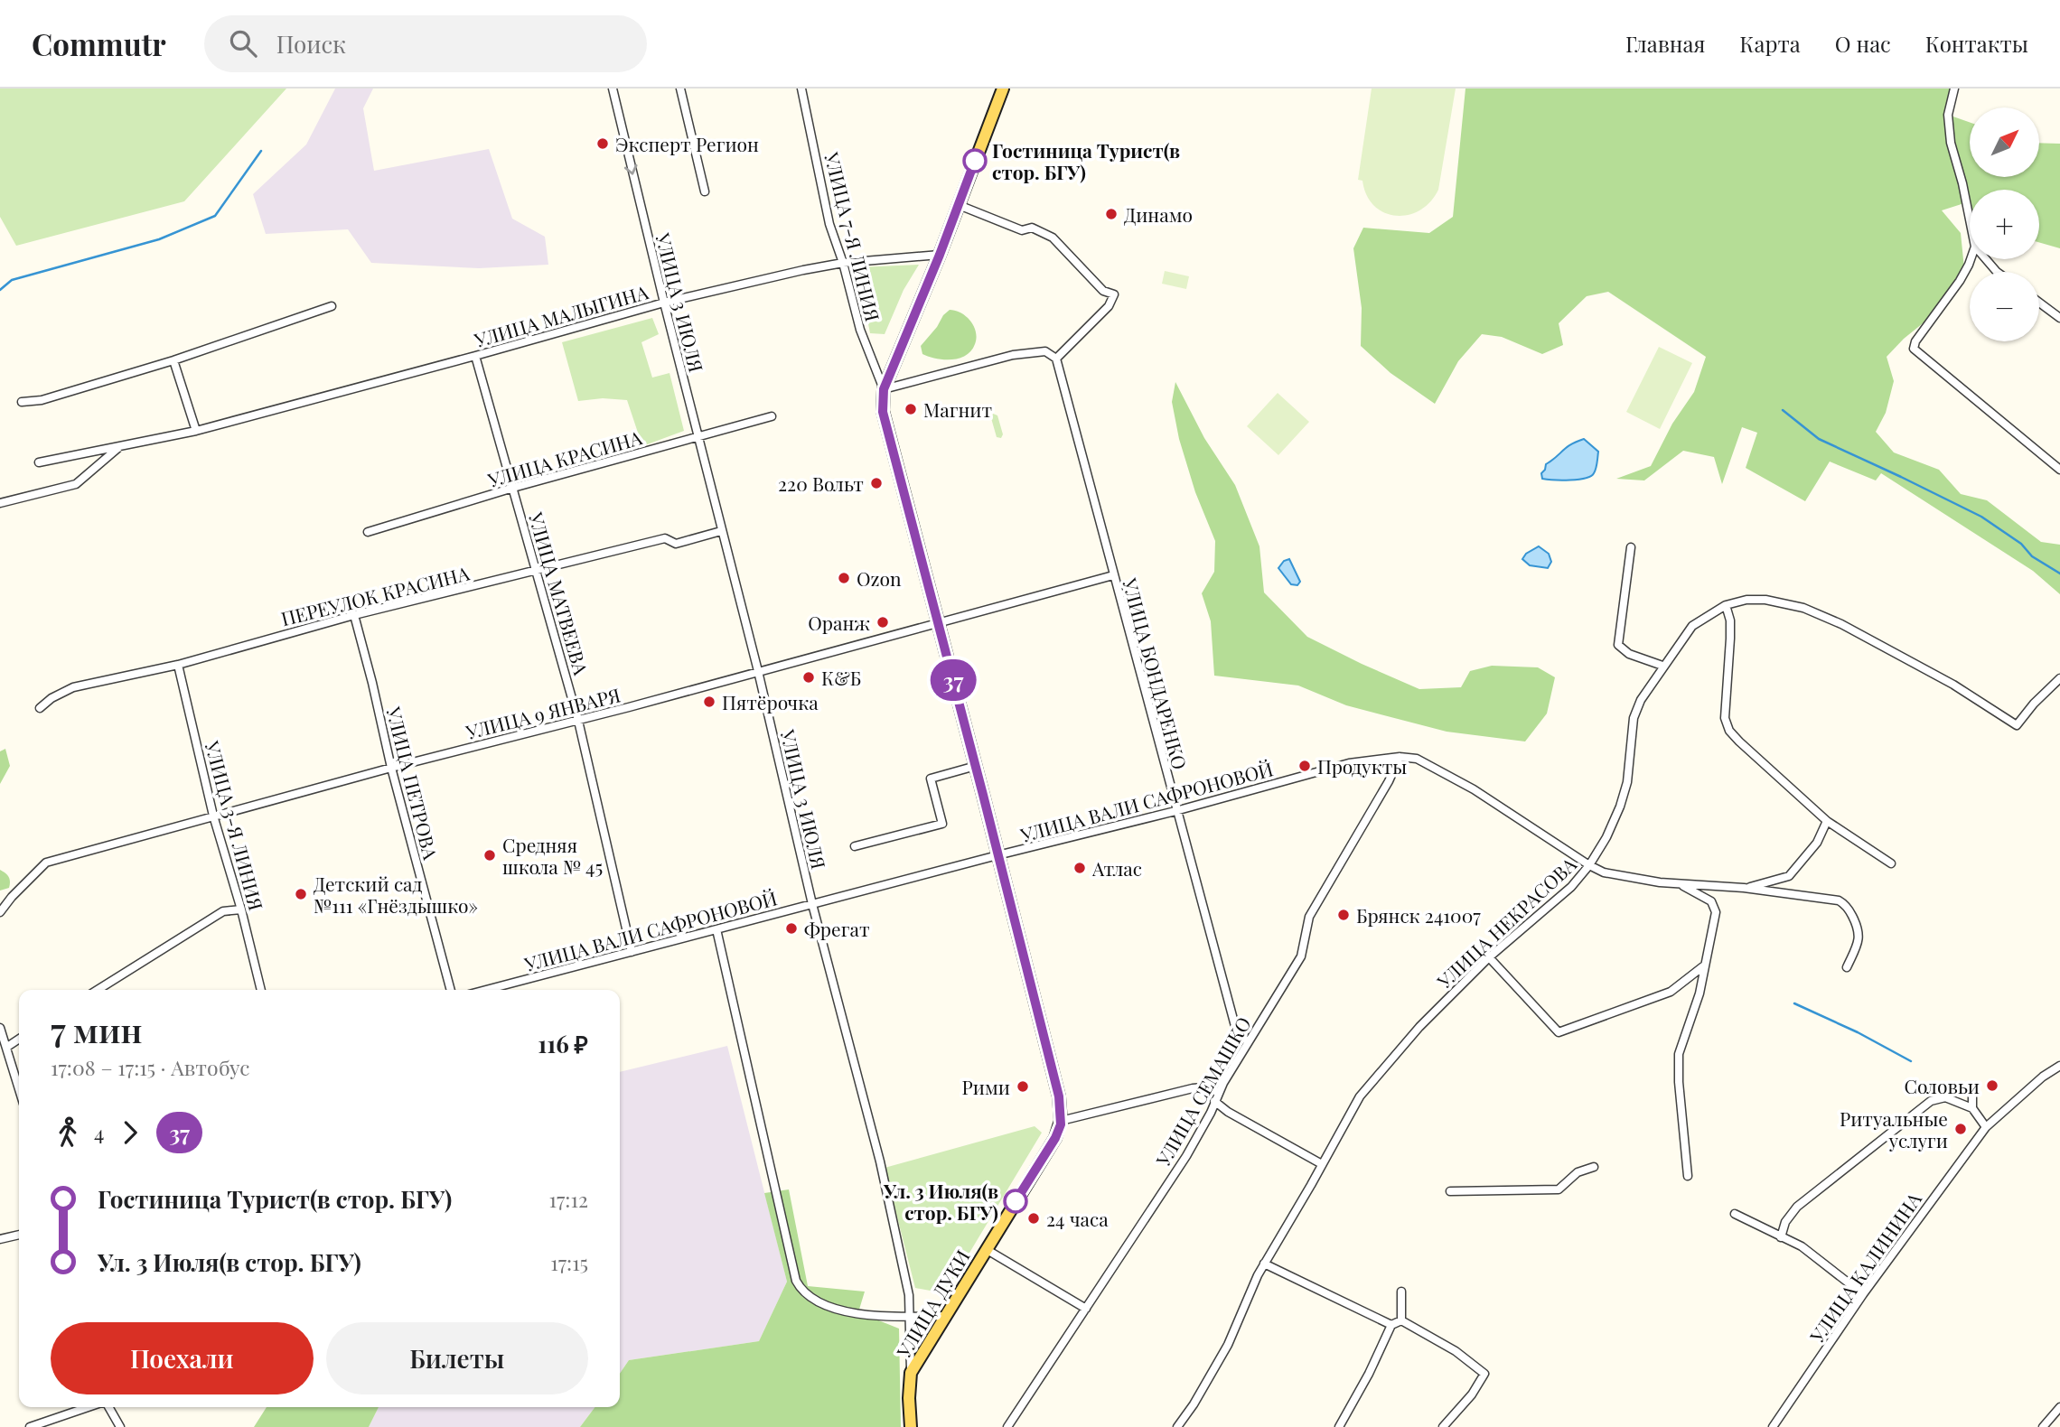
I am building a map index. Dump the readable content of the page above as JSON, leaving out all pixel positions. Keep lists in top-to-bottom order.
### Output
{
  "streets": {
    "main road": ["УЛИЦА ДУКИ"],
    "street": [
      "УЛИЦА 7-Я ЛИНИЯ",
      "УЛИЦА 3 ИЮЛЯ",
      "УЛИЦА МАЛЫГИНА",
      "УЛИЦА КРАСИНА",
      "УЛИЦА МАТВЕЕВА",
      "ПЕРЕУЛОК КРАСИНА",
      "УЛИЦА БОНДАРЕНКО",
      "УЛИЦА 9 ЯНВАРЯ",
      "УЛИЦА ПЕТРОВА",
      "УЛИЦА ВАЛИ САФРОНОВОЙ",
      "УЛИЦА 3-Я ЛИНИЯ",
      "УЛИЦА НЕКРАСОВА",
      "УЛИЦА СЕМАШКО",
      "УЛИЦА КАЛИНИНА"
    ]
  },
  "crossings": [
    ["УЛИЦА 7-Я ЛИНИЯ", "УЛИЦА МАЛЫГИНА"],
    ["УЛИЦА 3 ИЮЛЯ", "УЛИЦА МАЛЫГИНА"],
    ["УЛИЦА 3 ИЮЛЯ", "УЛИЦА КРАСИНА"],
    ["УЛИЦА 3 ИЮЛЯ", "ПЕРЕУЛОК КРАСИНА"],
    ["УЛИЦА 3 ИЮЛЯ", "УЛИЦА 9 ЯНВАРЯ"],
    ["УЛИЦА 3 ИЮЛЯ", "УЛИЦА ВАЛИ САФРОНОВОЙ"],
    ["УЛИЦА 3 ИЮЛЯ", "УЛИЦА ДУКИ"],
    ["УЛИЦА МАЛЫГИНА", "УЛИЦА МАТВЕЕВА"],
    ["УЛИЦА КРАСИНА", "УЛИЦА МАТВЕЕВА"],
    ["УЛИЦА МАТВЕЕВА", "ПЕРЕУЛОК КРАСИНА"],
    ["УЛИЦА МАТВЕЕВА", "УЛИЦА 9 ЯНВАРЯ"],
    ["УЛИЦА МАТВЕЕВА", "УЛИЦА ВАЛИ САФРОНОВОЙ"],
    ["ПЕРЕУЛОК КРАСИНА", "УЛИЦА ПЕТРОВА"],
    ["ПЕРЕУЛОК КРАСИНА", "УЛИЦА 3-Я ЛИНИЯ"],
    ["УЛИЦА БОНДАРЕНКО", "УЛИЦА 9 ЯНВАРЯ"],
    ["УЛИЦА БОНДАРЕНКО", "УЛИЦА ВАЛИ САФРОНОВОЙ"],
    ["УЛИЦА БОНДАРЕНКО", "УЛИЦА СЕМАШКО"],
    ["УЛИЦА 9 ЯНВАРЯ", "УЛИЦА ПЕТРОВА"],
    ["УЛИЦА 9 ЯНВАРЯ", "УЛИЦА 3-Я ЛИНИЯ"],
    ["УЛИЦА ВАЛИ САФРОНОВОЙ", "УЛИЦА НЕКРАСОВА"],
    ["УЛИЦА ВАЛИ САФРОНОВОЙ", "УЛИЦА СЕМАШКО"]
  ],
  "places": [
    "Эксперт Регион",
    "Гостиница Турист(в стор. БГУ)",
    "Динамо",
    "Магнит",
    "220 Вольт",
    "Ozon",
    "Оранж",
    "К&Б",
    "Пятёрочка",
    "Продукты",
    "Средняя школа № 45",
    "Атлас",
    "Детский сад №111 «Гнёздышко»",
    "Брянск 241007",
    "Фрегат",
    "Соловьи",
    "Рими",
    "Ритуальные услуги",
    "Ул. 3 Июля(в стор. БГУ)",
    "24 часа"
  ],
  "lines": ["bus line 37"],
  "north": "top right",
  "page": {
    "header": "Commutr",
    "search": "Поиск",
    "nav": [
      "Главная",
      "Карта",
      "О нас",
      "Контакты"
    ],
    "on_map": "37",
    "map_buttons": ["+", "−"],
    "heading": ["7 мин", "17:08 – 17:15 · Автобус", "116 ₽"],
    "legs": ["4", "37"],
    "list": [
      {
        "name": "Гостиница Турист(в стор. БГУ)",
        "value": "17:12"
      },
      {
        "name": "Ул. 3 Июля(в стор. БГУ)",
        "value": "17:15"
      }
    ],
    "buttons": ["Поехали", "Билеты"]
  }
}
